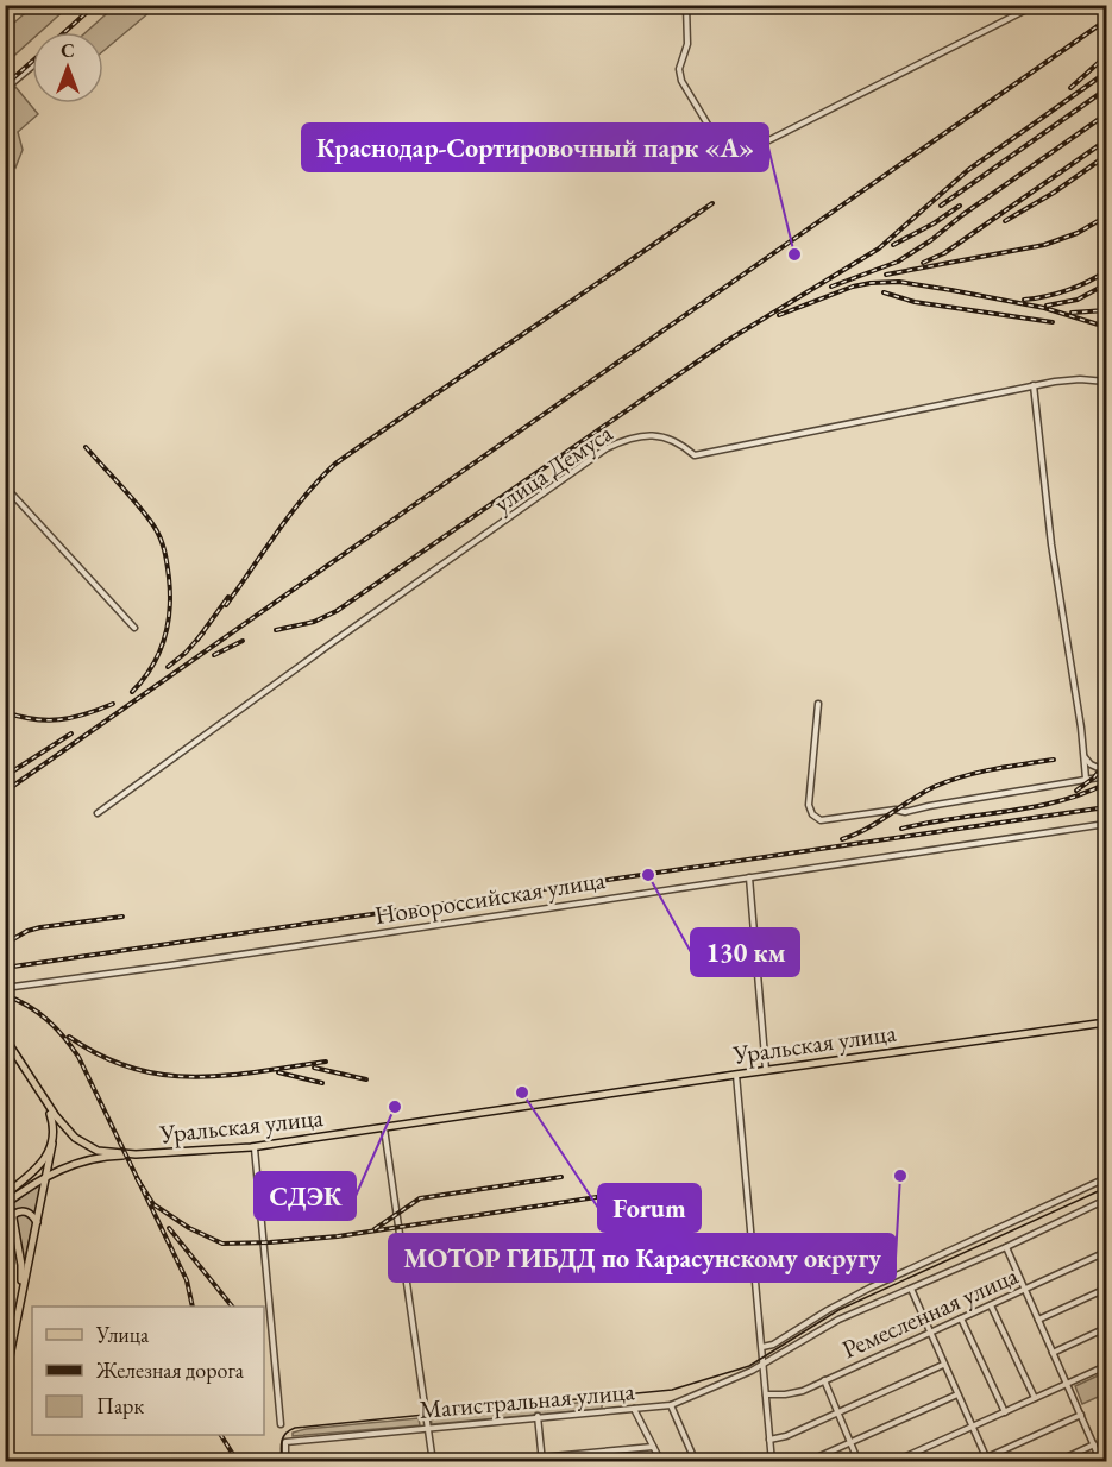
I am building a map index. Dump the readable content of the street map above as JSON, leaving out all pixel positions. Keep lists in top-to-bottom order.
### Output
{
  "streets": {
    "main road": ["Уральская улица"],
    "street": [
      "улица Демуса",
      "Новороссийская улица",
      "Ремесленная улица",
      "Магистральная улица"
    ]
  },
  "places": [
    "Краснодар-Сортировочный парк «А»",
    "130 км",
    "Forum",
    "СДЭК",
    "МОТОР ГИБДД по Карасунскому округу"
  ],
  "legend": ["Улица", "Железная дорога", "Парк"],
  "north": "top"
}
